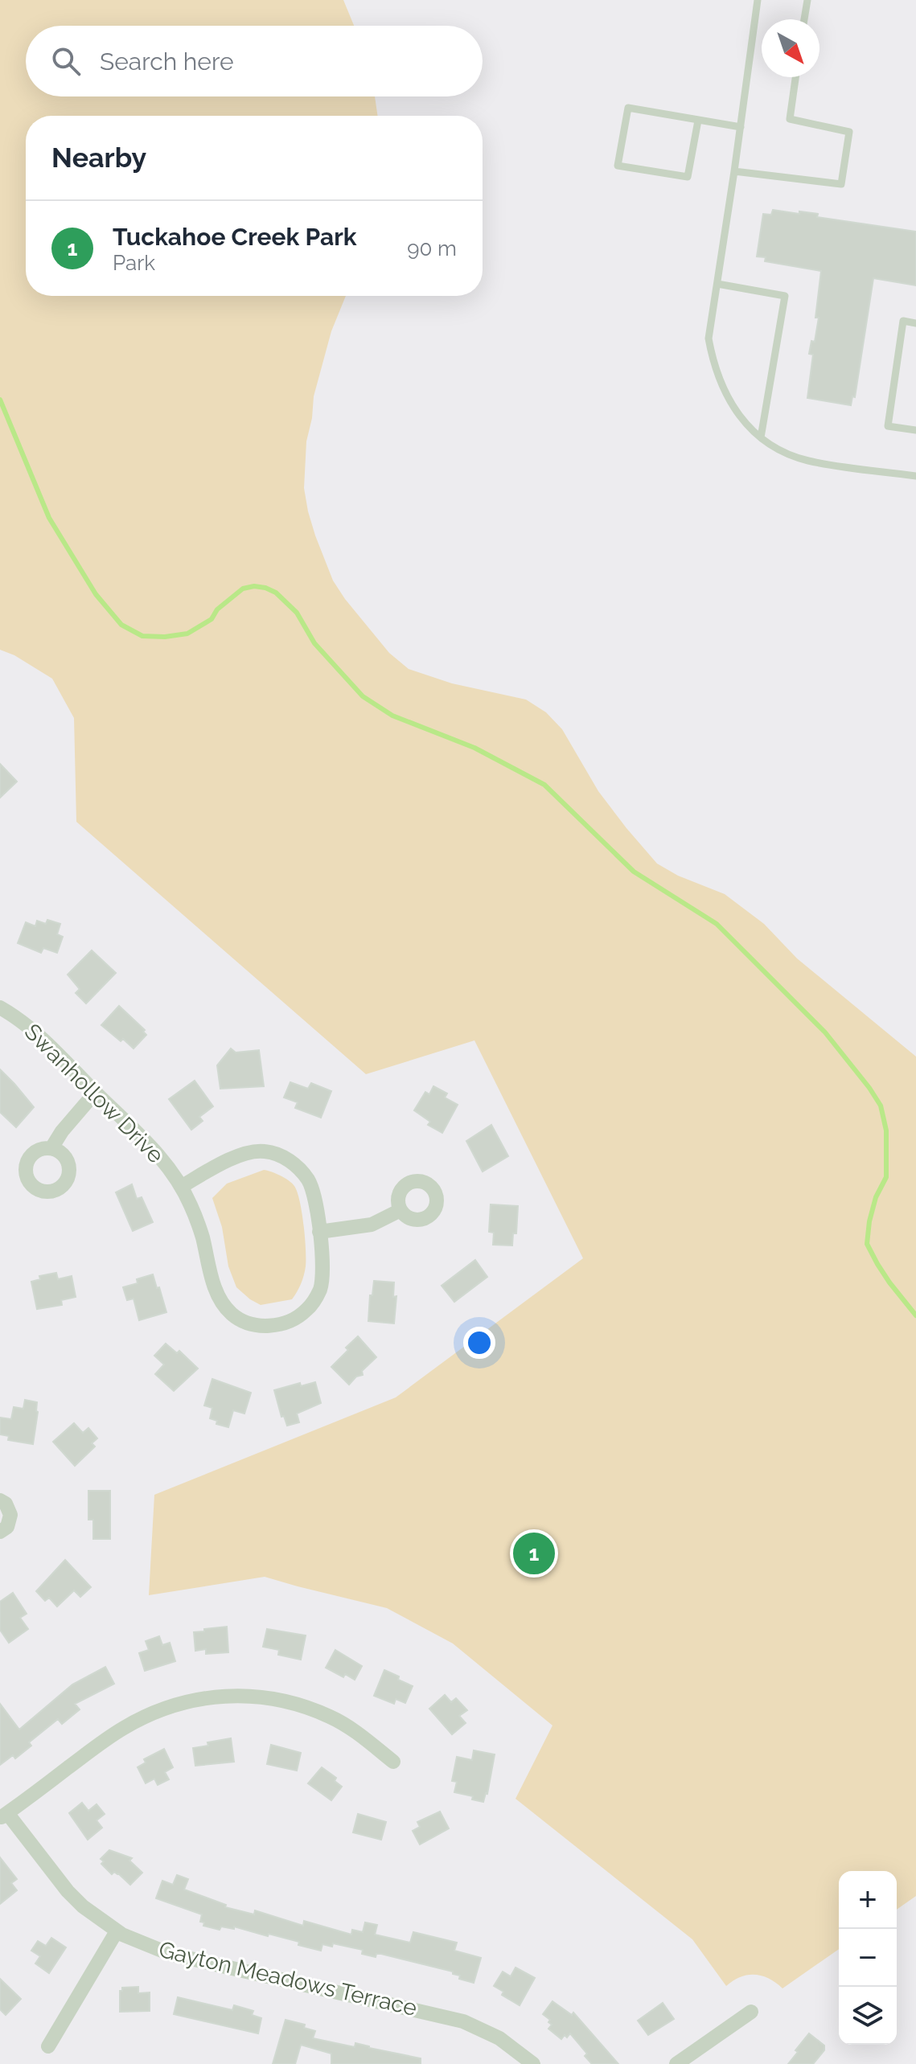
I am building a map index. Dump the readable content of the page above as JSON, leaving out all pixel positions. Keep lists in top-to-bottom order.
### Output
{
  "streets": {
    "street": ["Swanhollow Drive", "Gayton Meadows Terrace"]
  },
  "north": "bottom right",
  "page": {
    "search": "Search here",
    "heading": "Nearby",
    "list": [
      {
        "mark": "1",
        "name": "Tuckahoe Creek Park",
        "note": "Park",
        "value": "90 m"
      }
    ],
    "pins": "1",
    "map_buttons": ["+", "−"]
  }
}
